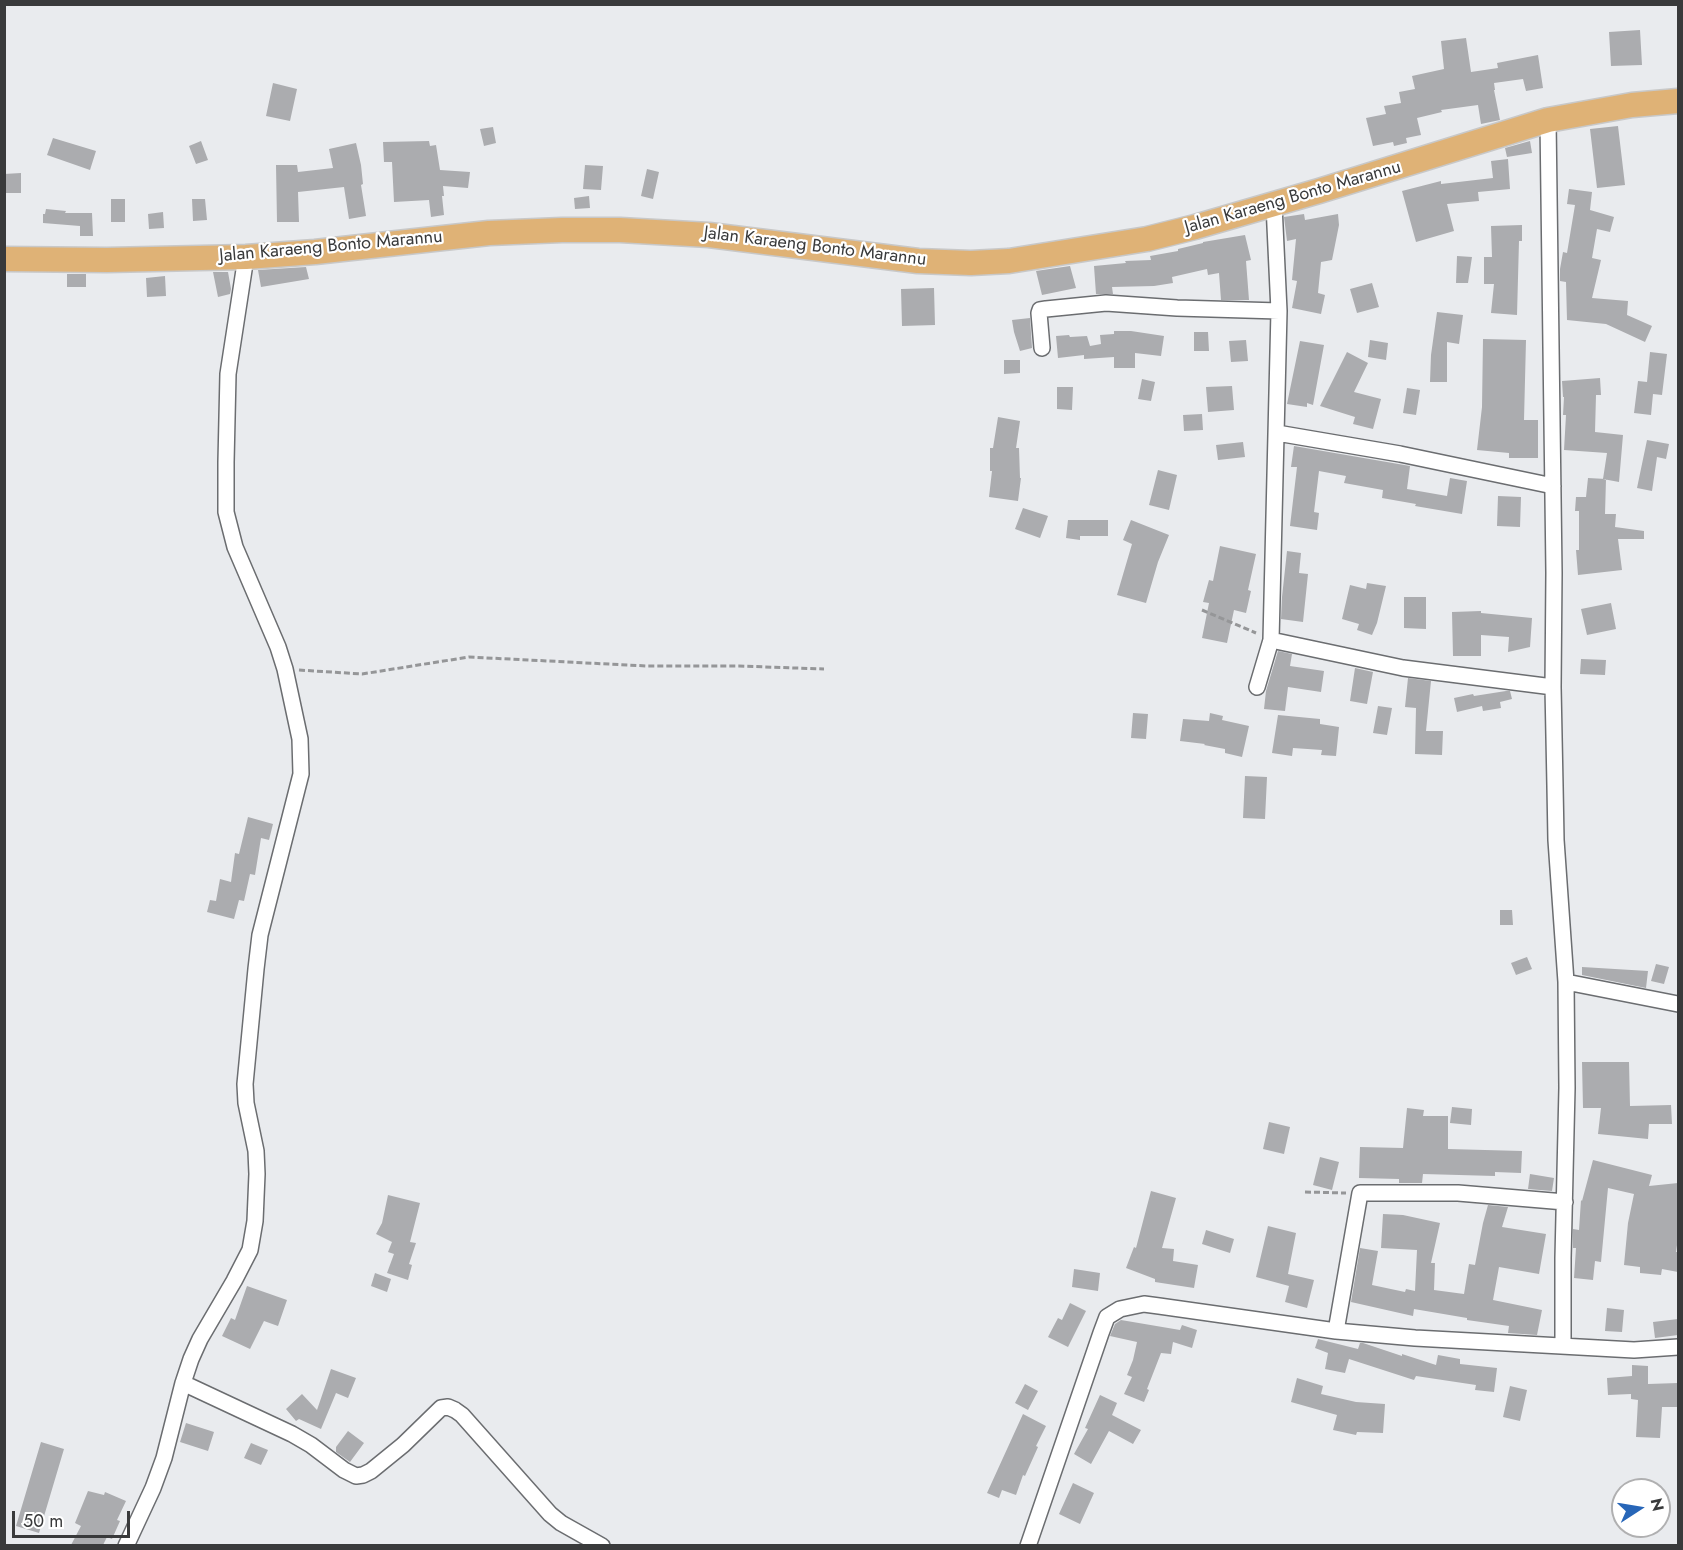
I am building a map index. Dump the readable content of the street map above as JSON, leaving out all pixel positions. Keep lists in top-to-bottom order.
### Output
{
  "streets": {
    "main road": ["Jalan Karaeng Bonto Marannu"]
  },
  "scale_bar": "50 m",
  "north": "right"
}
